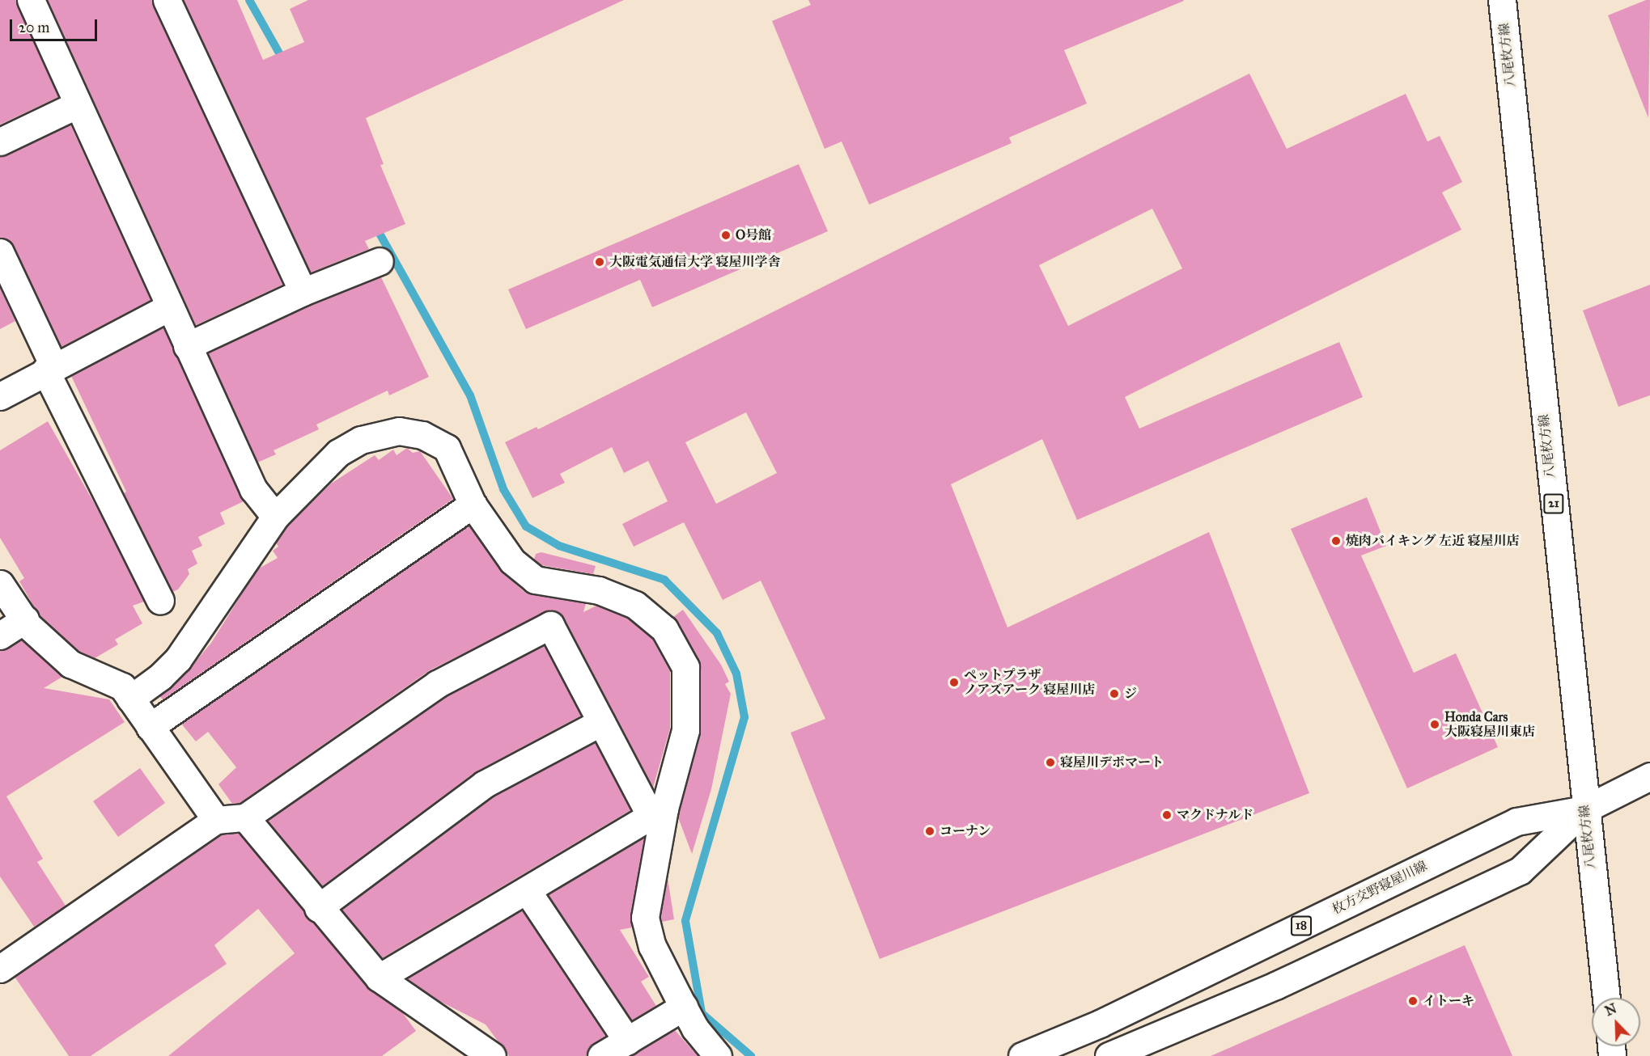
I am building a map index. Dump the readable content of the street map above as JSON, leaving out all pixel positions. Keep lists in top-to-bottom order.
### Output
{
  "streets": {
    "street": [
      "八尾枚方線",
      "21",
      "枚方交野寝屋川線",
      "18"
    ]
  },
  "crossings": [
    ["八尾枚方線", "枚方交野寝屋川線"]
  ],
  "places": [
    "O号館",
    "大阪電気通信大学 寝屋川学舎",
    "焼肉バイキング 左近 寝屋川店",
    "ペットプラザ ノアズアーク 寝屋川店",
    "ジ",
    "Honda Cars 大阪寝屋川東店",
    "寝屋川デポマート",
    "マクドナルド",
    "コーナン",
    "イトーキ"
  ],
  "scale_bar": "20 m",
  "north": "top left"
}
